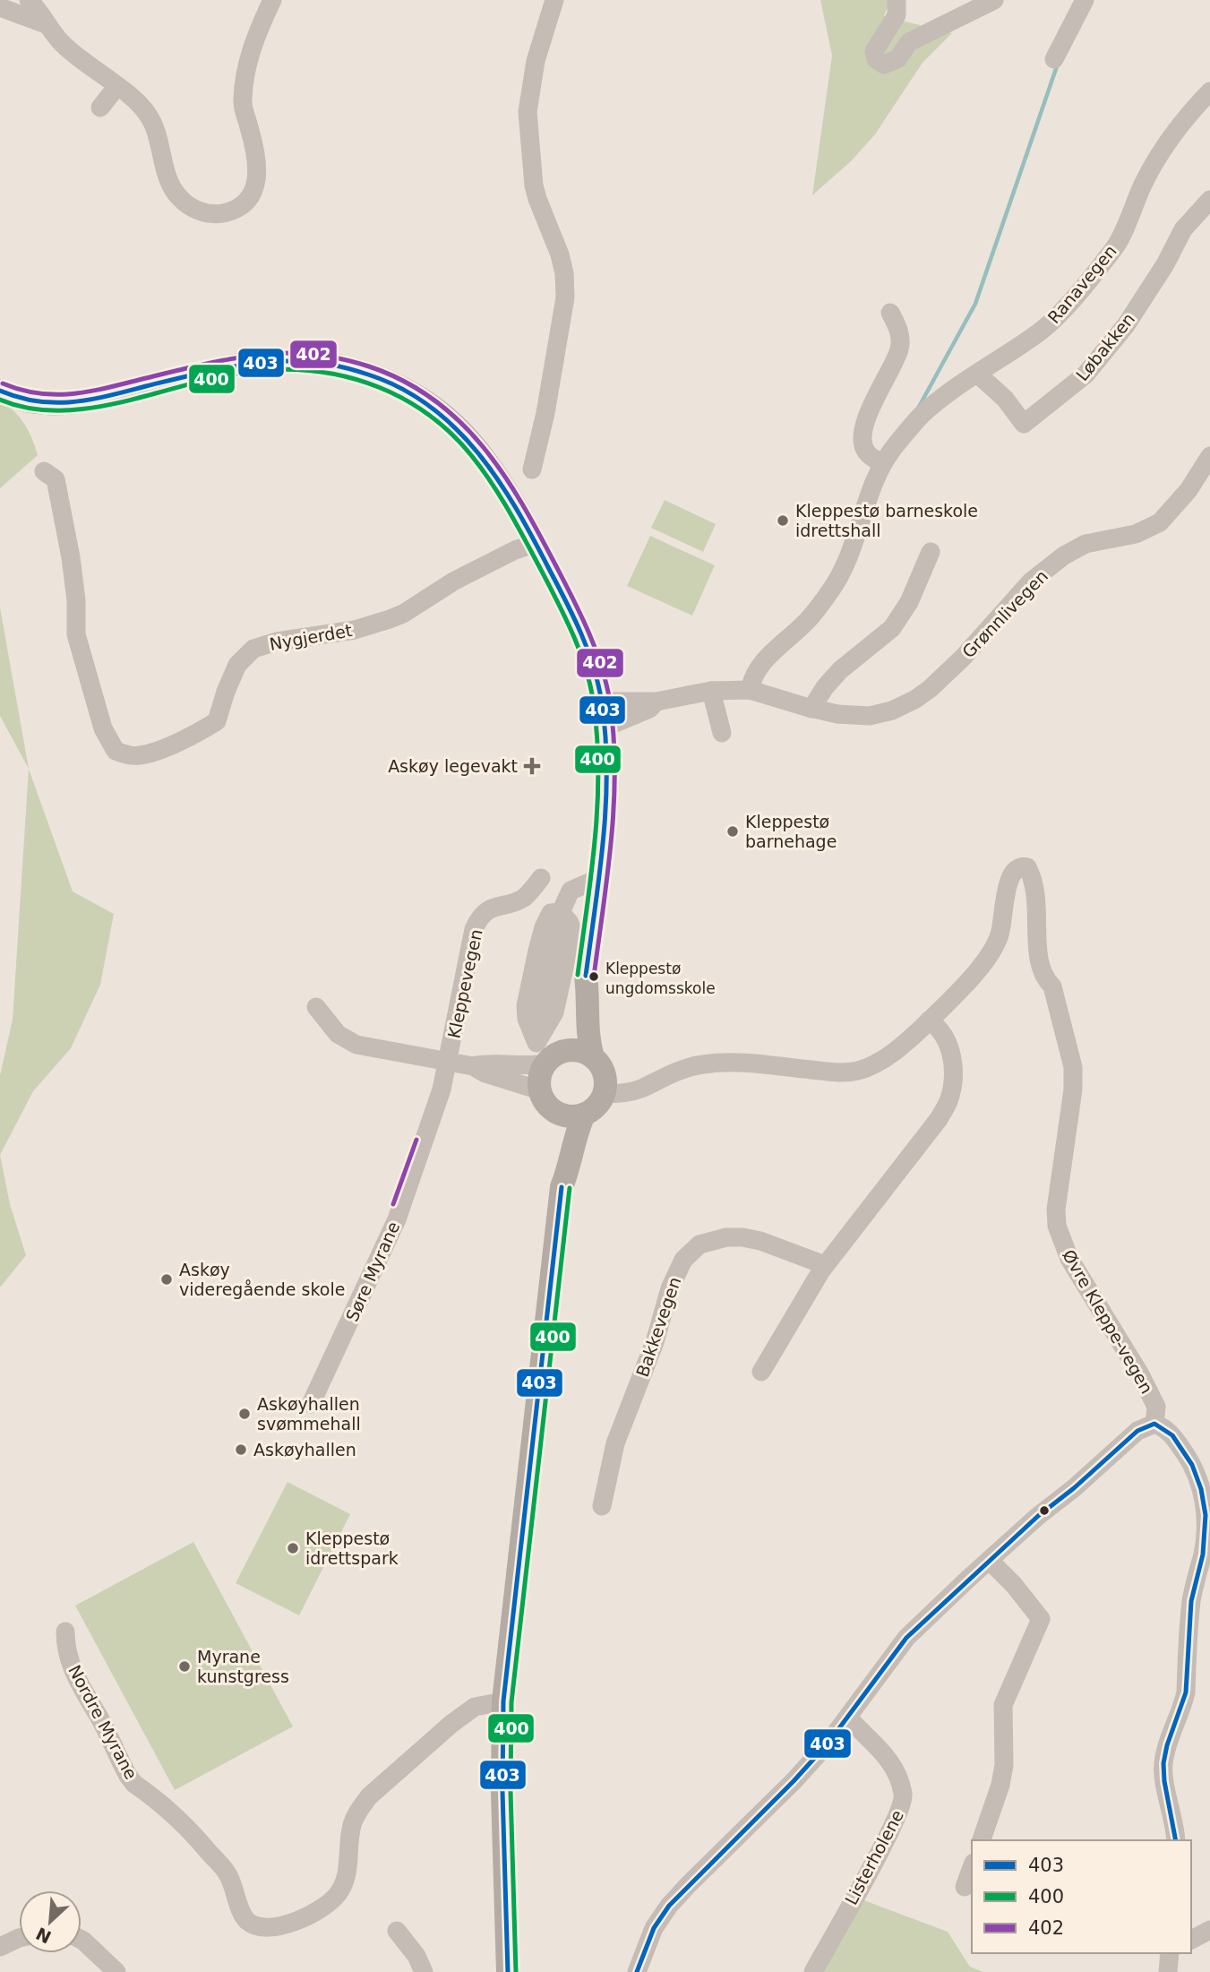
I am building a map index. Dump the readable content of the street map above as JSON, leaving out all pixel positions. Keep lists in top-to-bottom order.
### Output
{
  "streets": {
    "street": [
      "Ranavegen",
      "Løbakken",
      "Grønnlivegen",
      "Nygjerdet",
      "Kleppevegen",
      "Søre Myrane",
      "Øvre Kleppe-vegen",
      "Bakkevegen",
      "Nordre Myrane",
      "Listerholene"
    ]
  },
  "crossings": [
    ["Ranavegen", "Løbakken"],
    ["Ranavegen", "Grønnlivegen"],
    ["Kleppevegen", "Søre Myrane"],
    ["Kleppevegen", "Øvre Kleppe-vegen"]
  ],
  "places": {
    "other": [
      "Kleppestø barneskole idrettshall",
      "Kleppestø barnehage",
      "Kleppestø ungdomsskole",
      "Askøy videregående skole",
      "Askøyhallen svømmehall",
      "Askøyhallen",
      "Kleppestø idrettspark",
      "Myrane kunstgress"
    ],
    "health": ["Askøy legevakt"]
  },
  "lines": ["transit line 402", "transit line 403", "transit line 400"],
  "legend": ["403", "400", "402"],
  "north": "bottom left"
}
